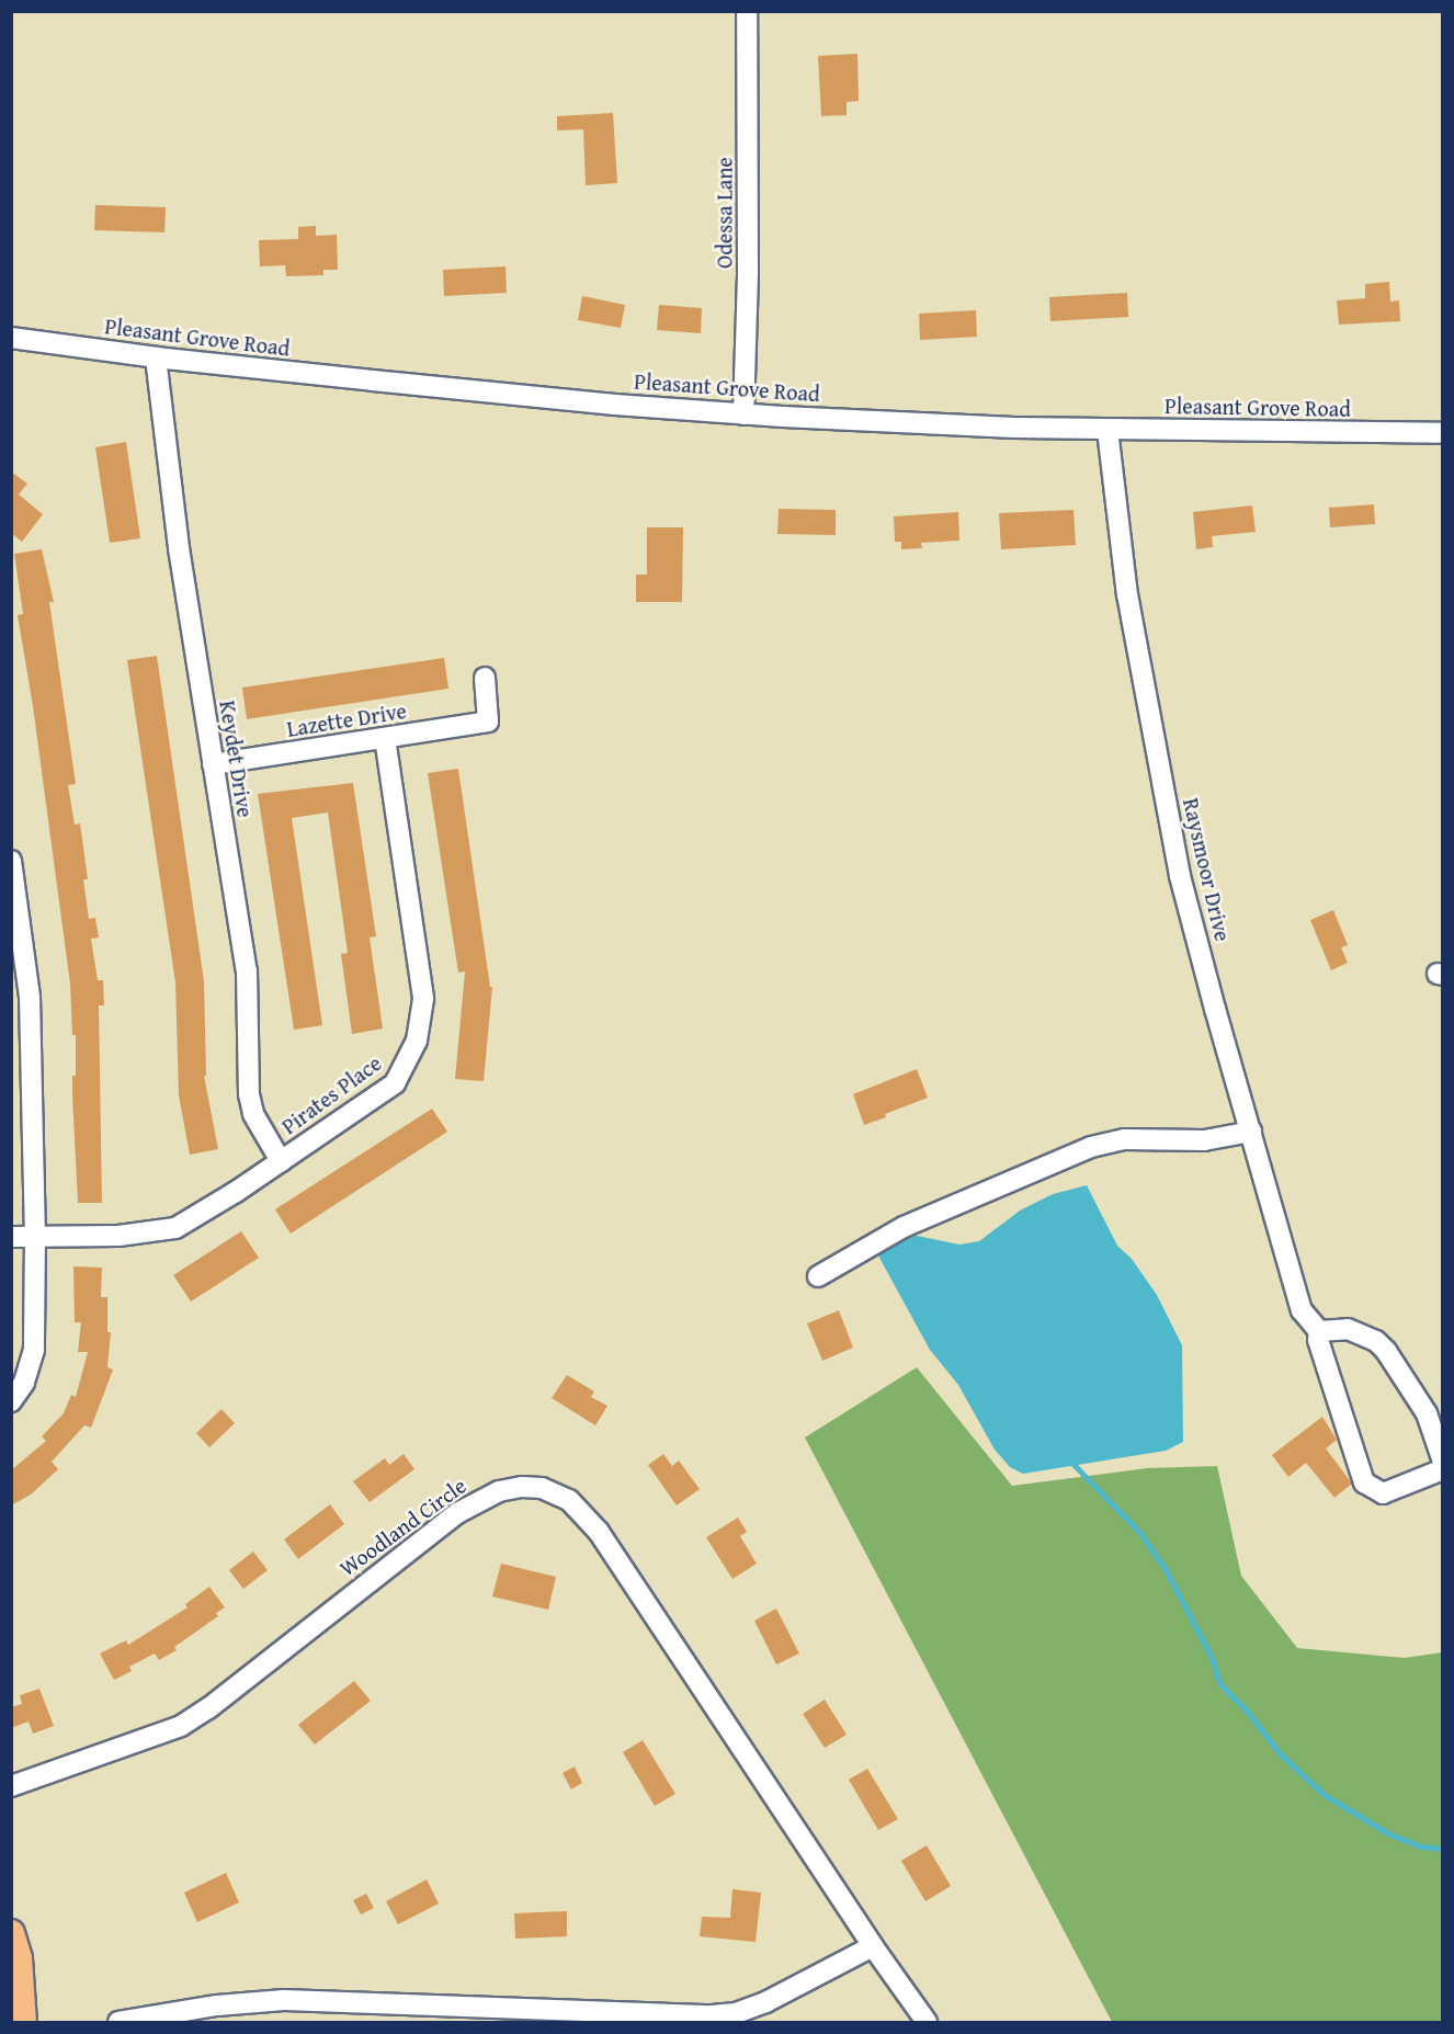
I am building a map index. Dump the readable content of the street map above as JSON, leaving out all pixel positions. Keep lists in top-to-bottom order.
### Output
{
  "streets": {
    "street": [
      "Odessa Lane",
      "Pleasant Grove Road",
      "Lazette Drive",
      "Keydet Drive",
      "Raysmoor Drive",
      "Pirates Place",
      "Woodland Circle"
    ]
  },
  "crossings": [
    ["Odessa Lane", "Pleasant Grove Road"],
    ["Pleasant Grove Road", "Keydet Drive"],
    ["Pleasant Grove Road", "Raysmoor Drive"],
    ["Lazette Drive", "Keydet Drive"],
    ["Lazette Drive", "Pirates Place"],
    ["Keydet Drive", "Pirates Place"]
  ]
}
